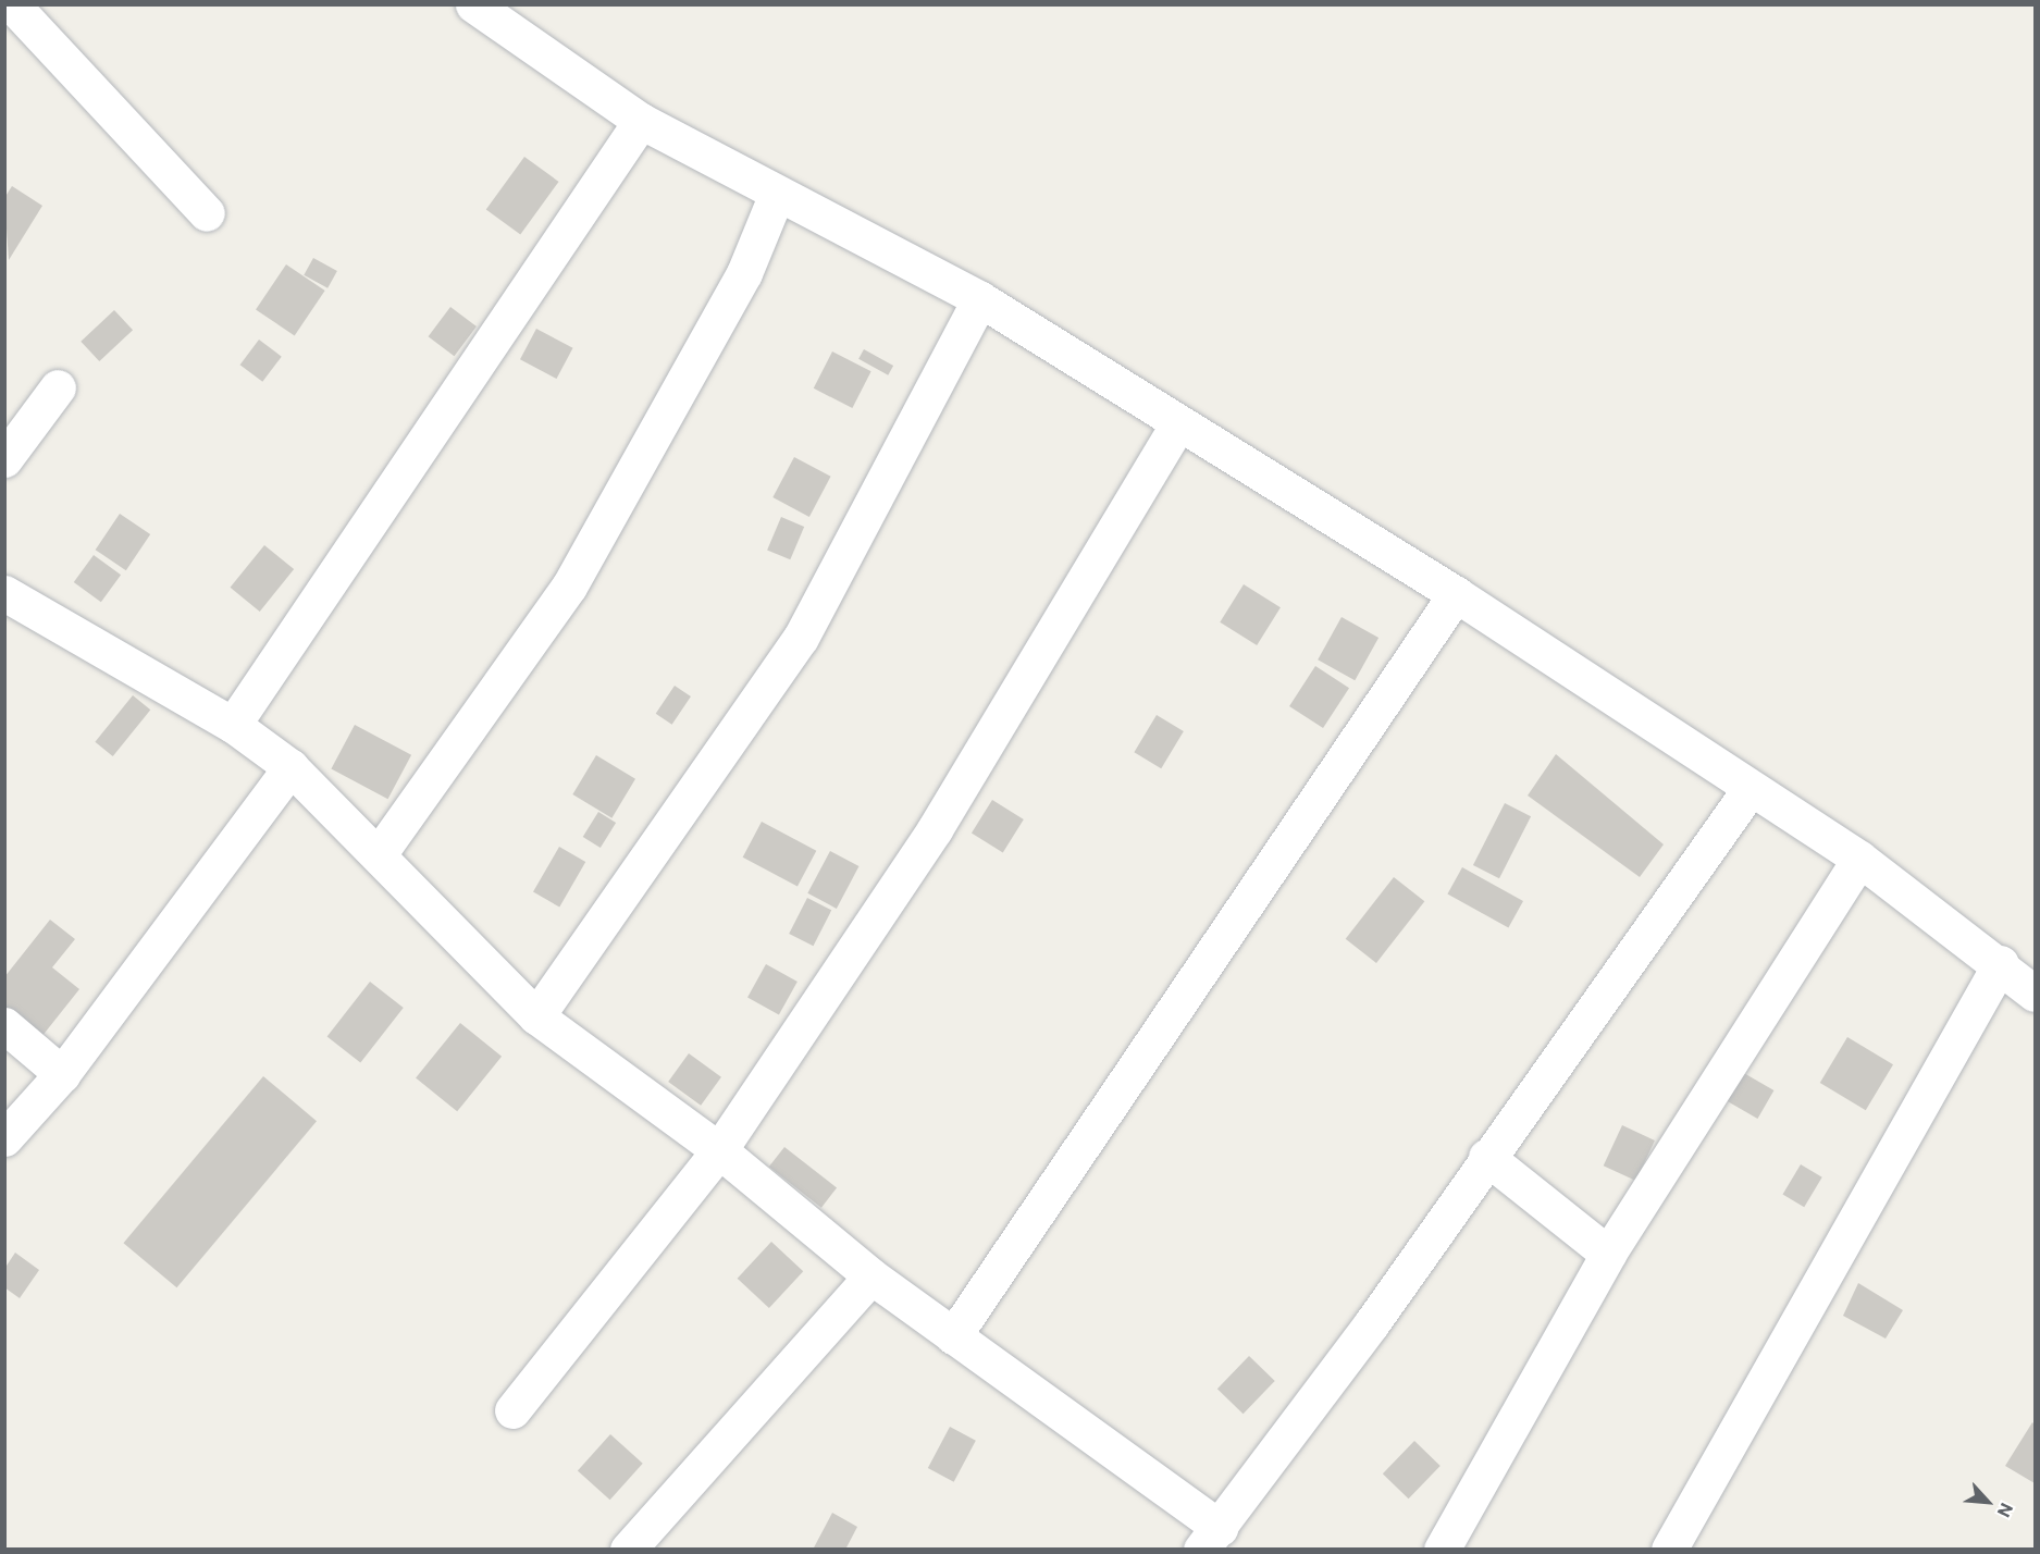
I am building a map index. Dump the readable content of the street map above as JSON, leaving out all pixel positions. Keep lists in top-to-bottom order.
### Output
{
  "north": "bottom right"
}
